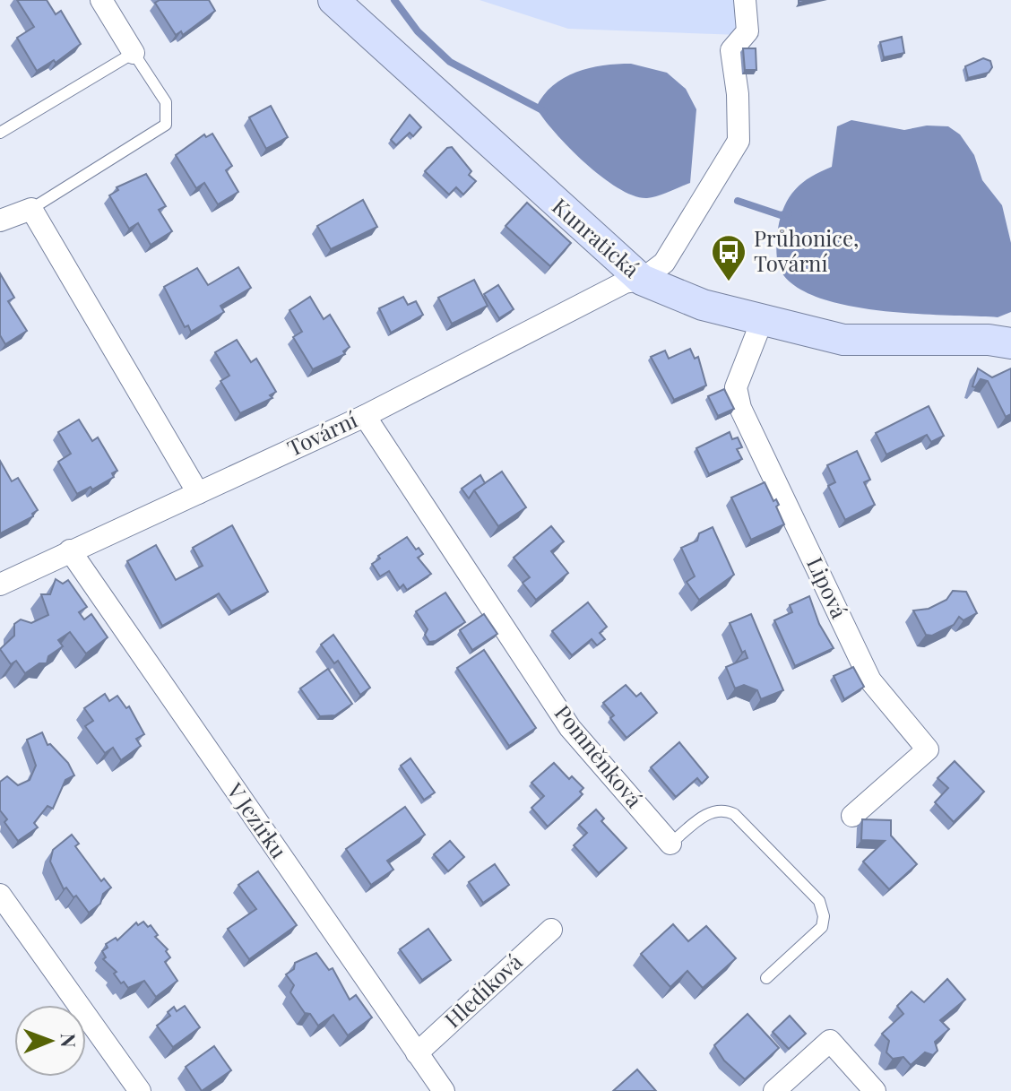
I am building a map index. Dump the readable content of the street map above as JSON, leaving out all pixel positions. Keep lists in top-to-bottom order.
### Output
{
  "streets": {
    "street": [
      "Kunratická",
      "Tovární",
      "Lipová",
      "Pomněnková",
      "V Jezírku",
      "Hledíková"
    ]
  },
  "crossings": [
    ["Kunratická", "Tovární"],
    ["Kunratická", "Lipová"],
    ["Tovární", "Pomněnková"],
    ["Tovární", "V Jezírku"],
    ["V Jezírku", "Hledíková"]
  ],
  "places": {
    "bus stop": ["Průhonice, Tovární"]
  },
  "north": "right"
}
